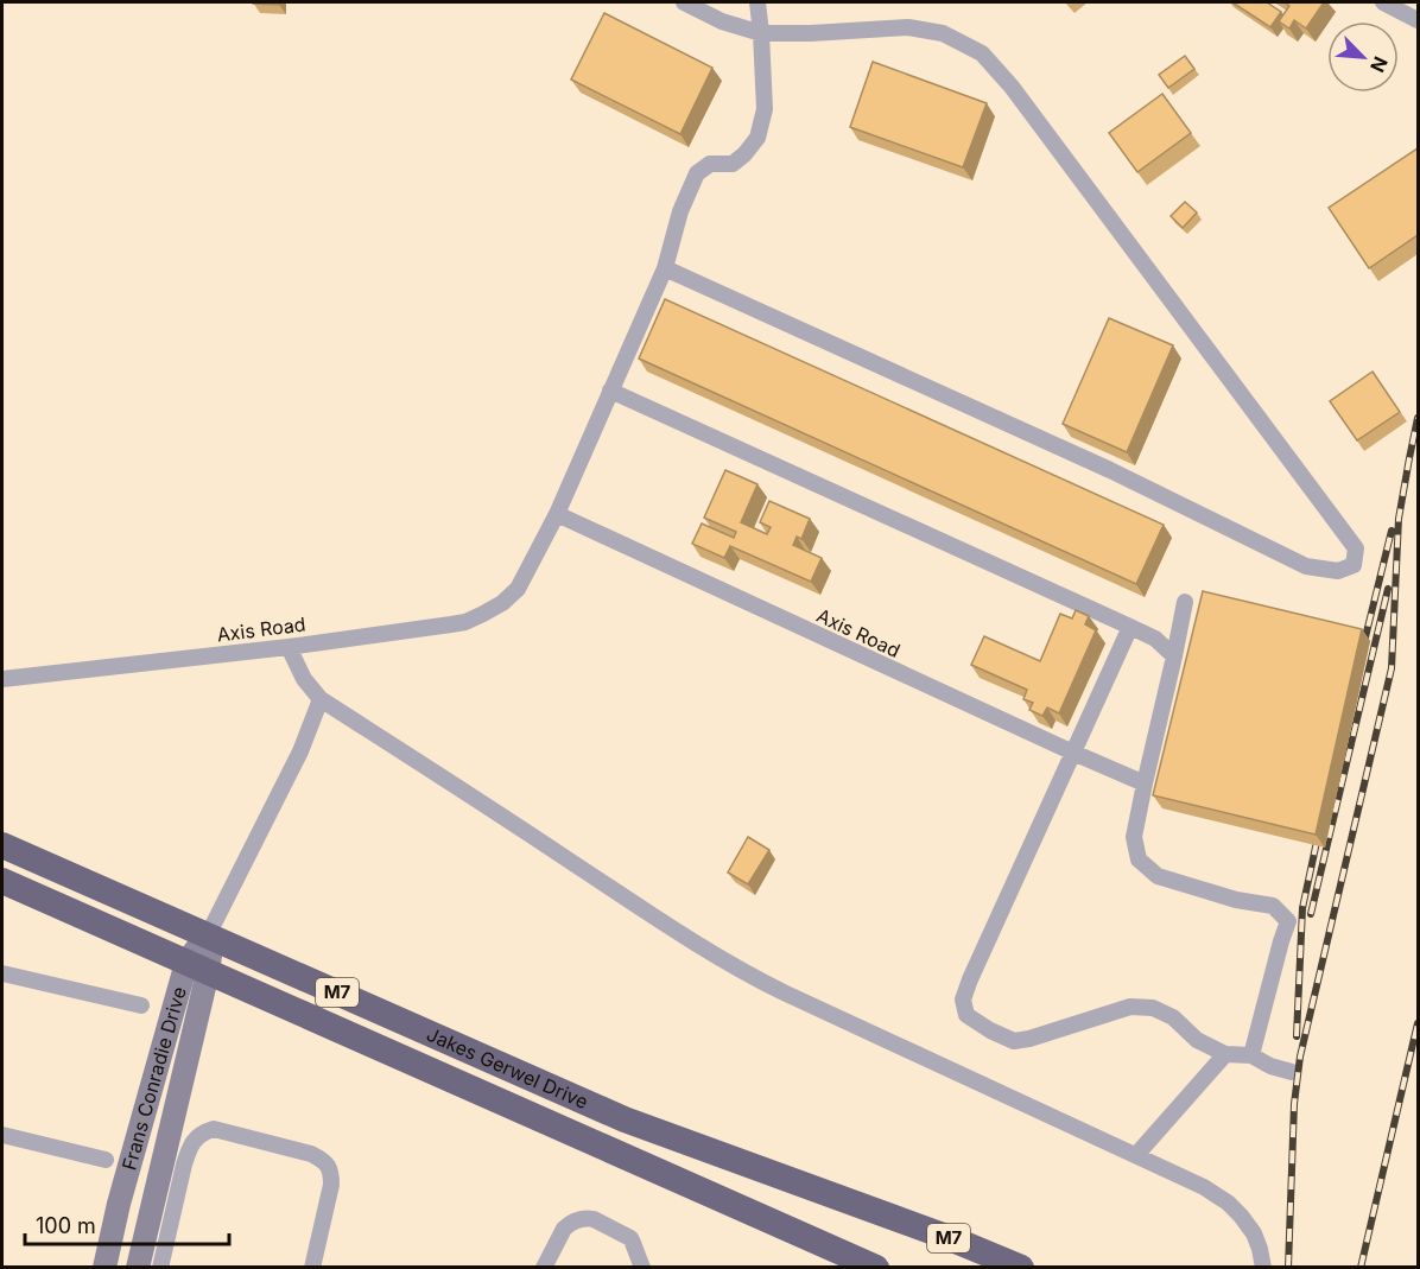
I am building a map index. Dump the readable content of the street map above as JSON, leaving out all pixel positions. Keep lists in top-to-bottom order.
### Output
{
  "streets": {
    "highway": ["M7", "Jakes Gerwel Drive"],
    "main road": ["Frans Conradie Drive"],
    "street": ["Axis Road"]
  },
  "crossings": [
    ["Jakes Gerwel Drive", "Frans Conradie Drive"]
  ],
  "scale_bar": "100 m",
  "north": "bottom right"
}
